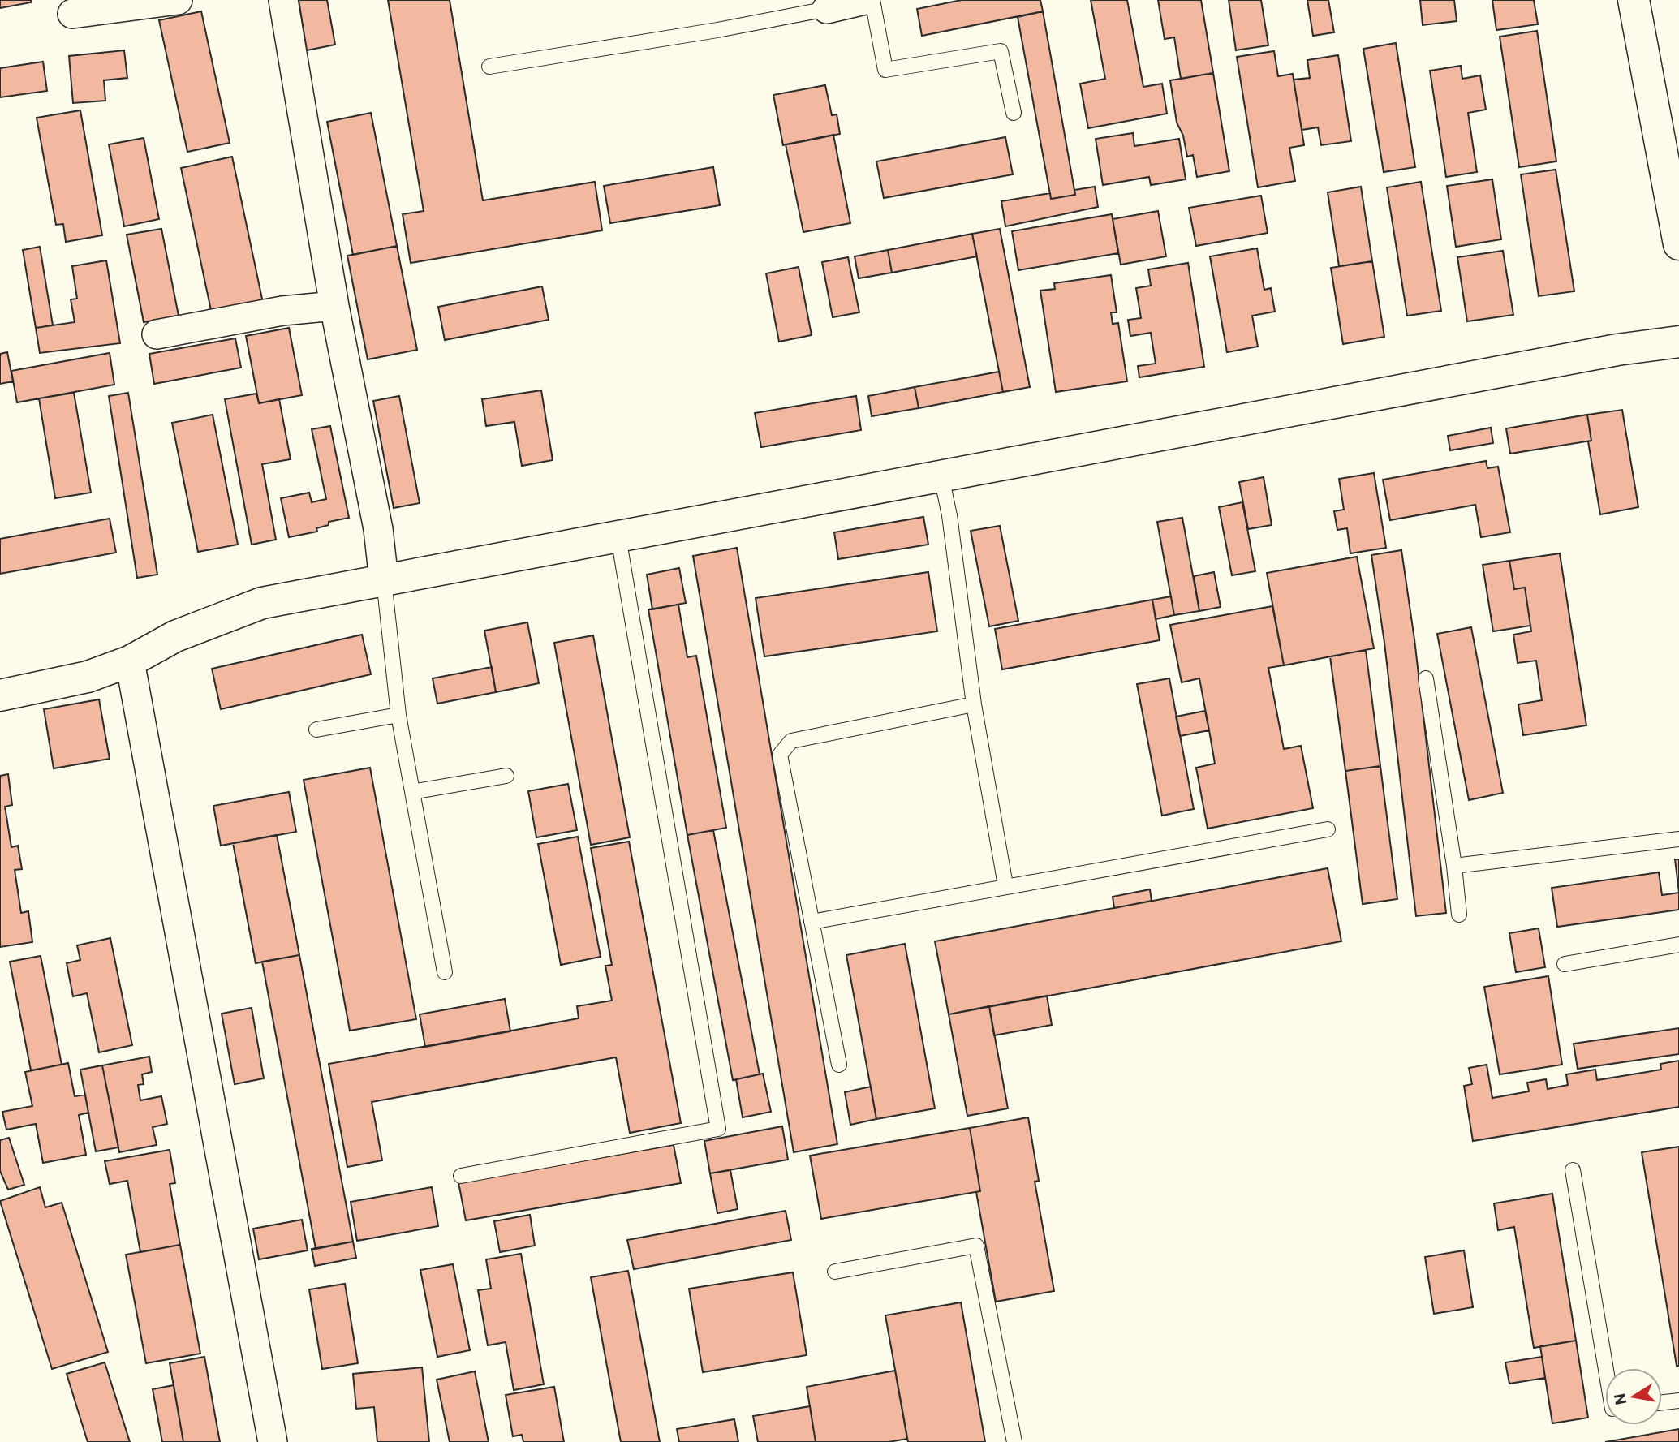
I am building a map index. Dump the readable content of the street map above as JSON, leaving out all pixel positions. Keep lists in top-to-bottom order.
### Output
{
  "north": "left"
}
